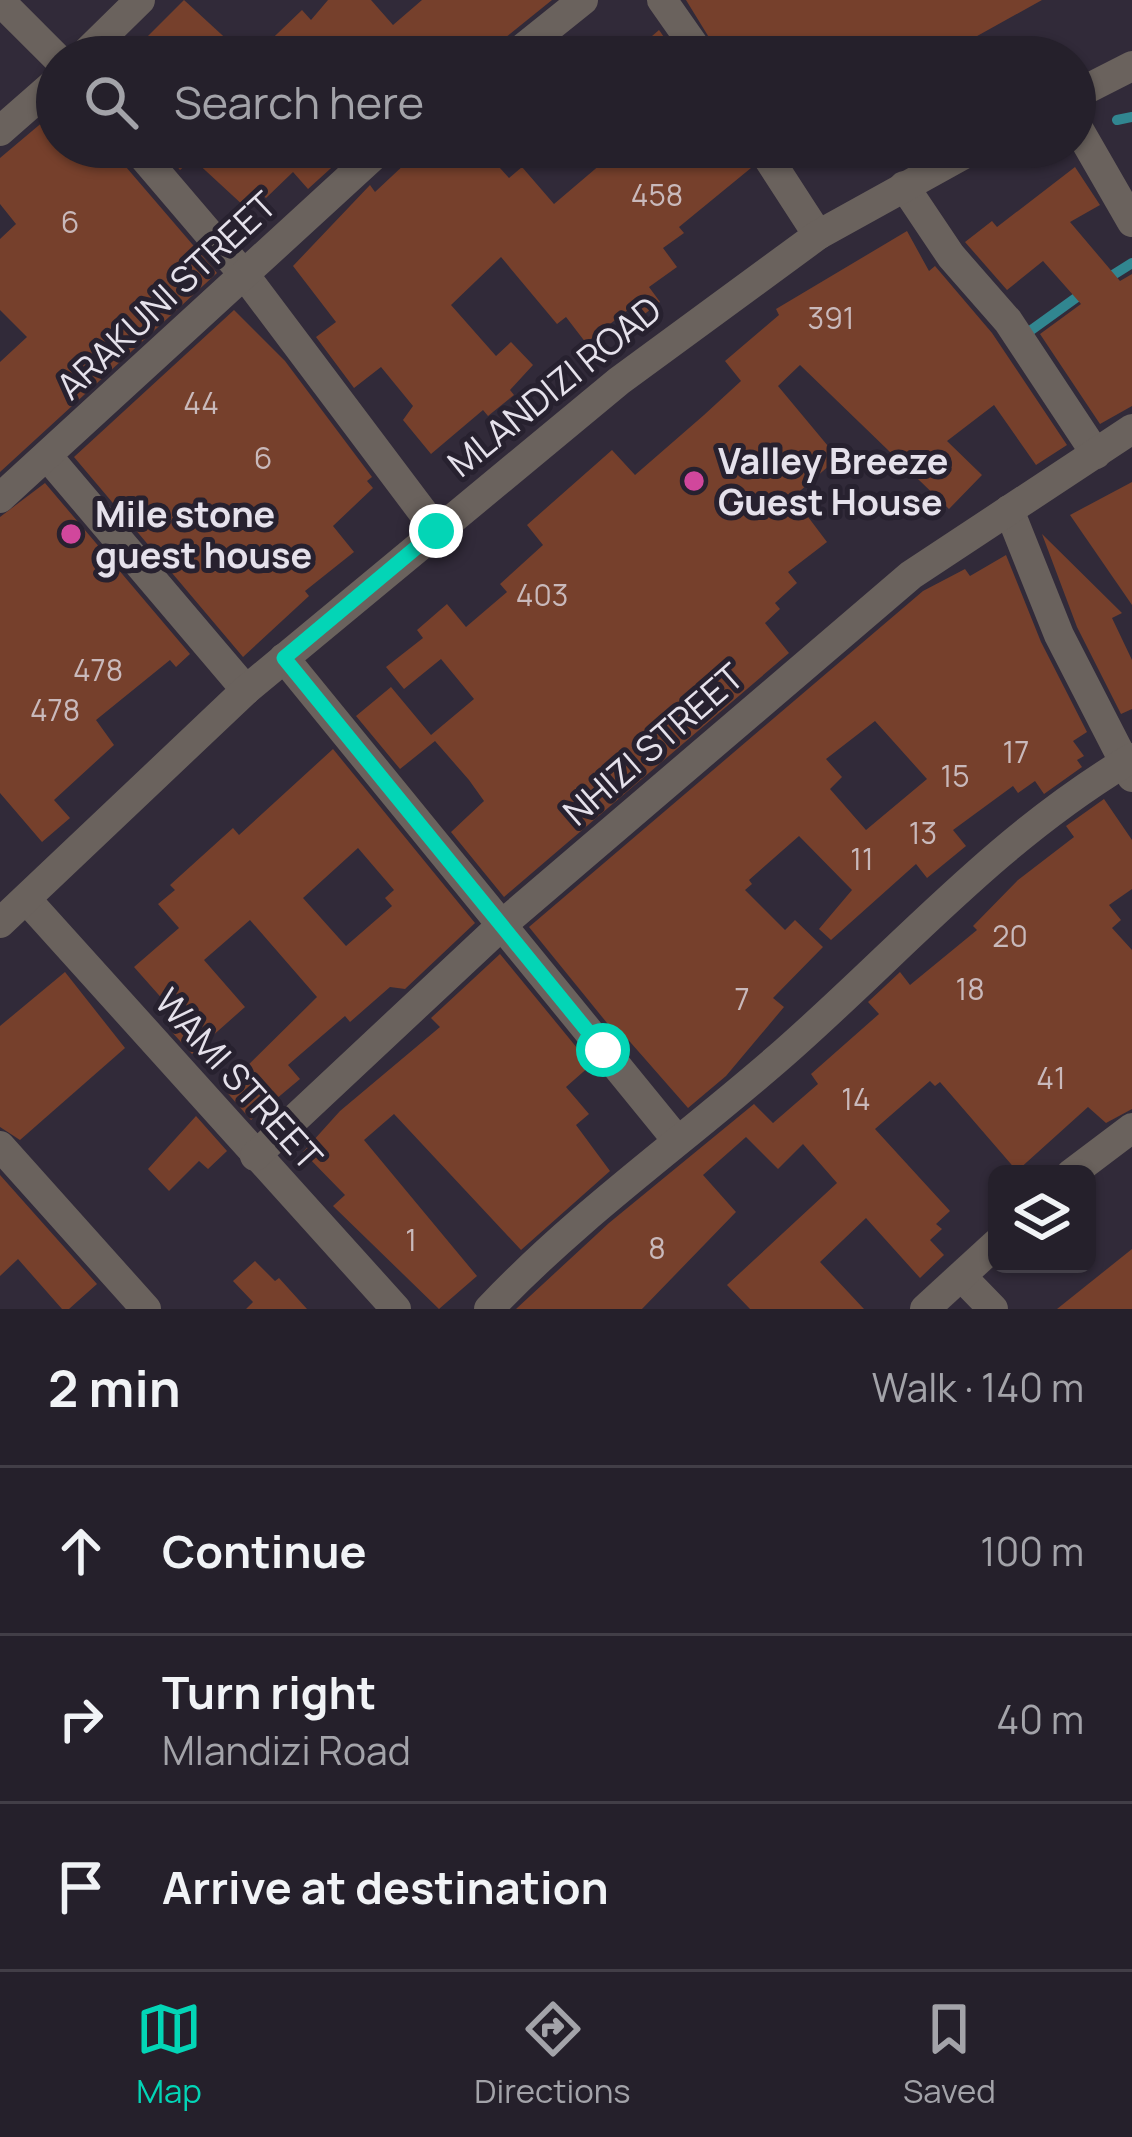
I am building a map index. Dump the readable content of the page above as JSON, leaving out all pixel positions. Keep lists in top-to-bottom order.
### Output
{
  "streets": {
    "street": [
      "ARAKUNI STREET",
      "MLANDIZI ROAD",
      "NHIZI STREET",
      "WAMI STREET"
    ]
  },
  "crossings": [
    ["MLANDIZI ROAD", "WAMI STREET"],
    ["NHIZI STREET", "WAMI STREET"]
  ],
  "places": ["Valley Breeze Guest House", "Mile stone guest house"],
  "house_numbers": [
    "458",
    "6",
    "391",
    "44",
    "6",
    "403",
    "478",
    "478",
    "17",
    "15",
    "13",
    "11",
    "20",
    "18",
    "7",
    "41",
    "14",
    "1",
    "8"
  ],
  "page": {
    "search": "Search here",
    "heading": ["2 min", "Walk · 140 m"],
    "list": [
      ["Continue", "100 m"],
      ["Turn right", "Mlandizi Road", "40 m"],
      "Arrive at destination"
    ],
    "nav": ["Map", "Directions", "Saved"]
  }
}
